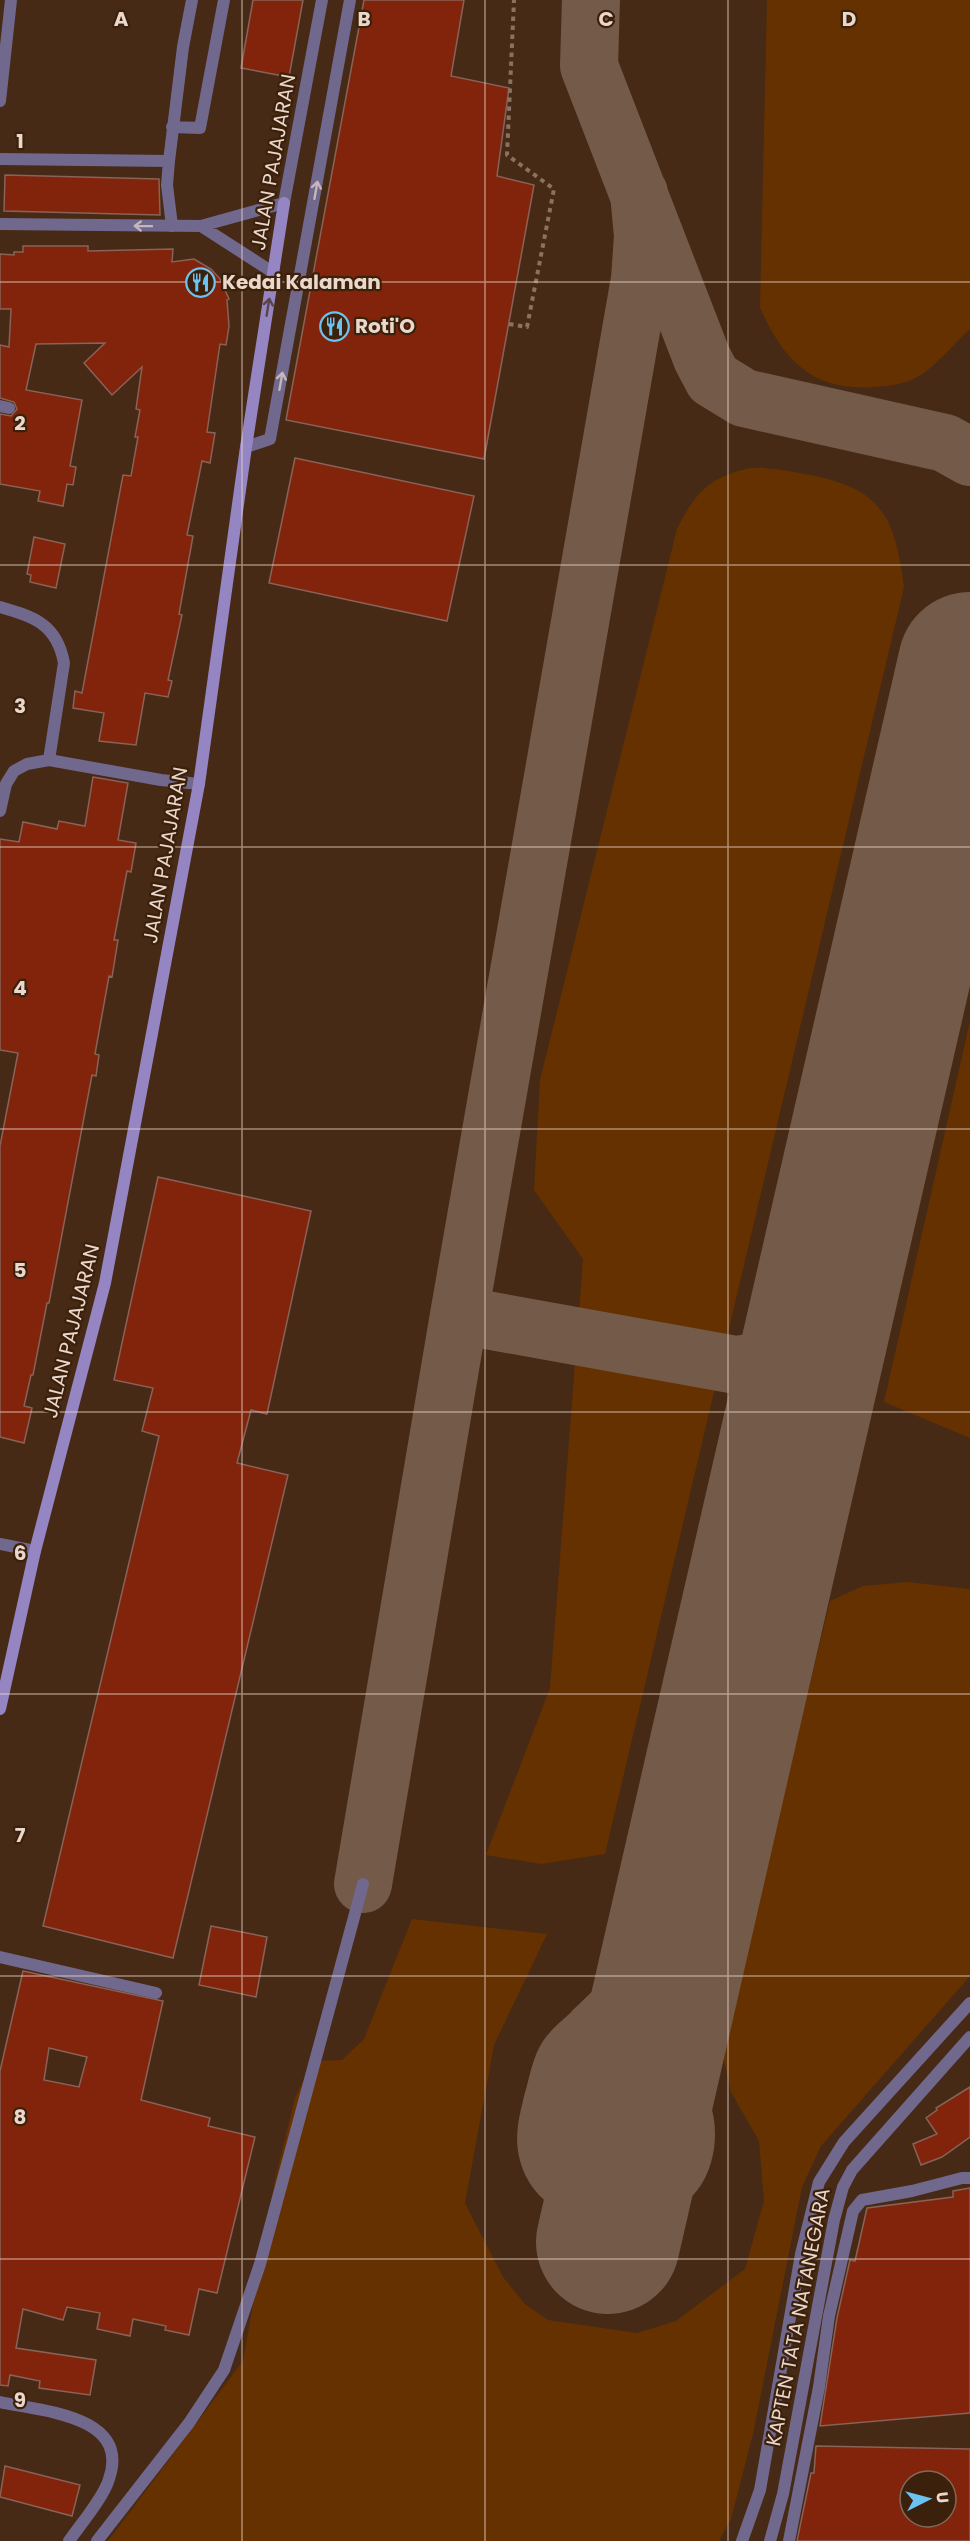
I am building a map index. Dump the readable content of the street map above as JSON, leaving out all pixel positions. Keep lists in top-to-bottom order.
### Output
{
  "streets": {
    "main road": ["JALAN PAJAJARAN"],
    "street": ["KAPTEN TATA NATANEGARA"]
  },
  "places": {
    "restaurant": ["Kedai Kalaman", "Roti'O"]
  },
  "north": "right",
  "grid": {
    "columns": [
      "A",
      "B",
      "C",
      "D"
    ],
    "rows": [
      "1",
      "2",
      "3",
      "4",
      "5",
      "6",
      "7",
      "8",
      "9"
    ]
  }
}
